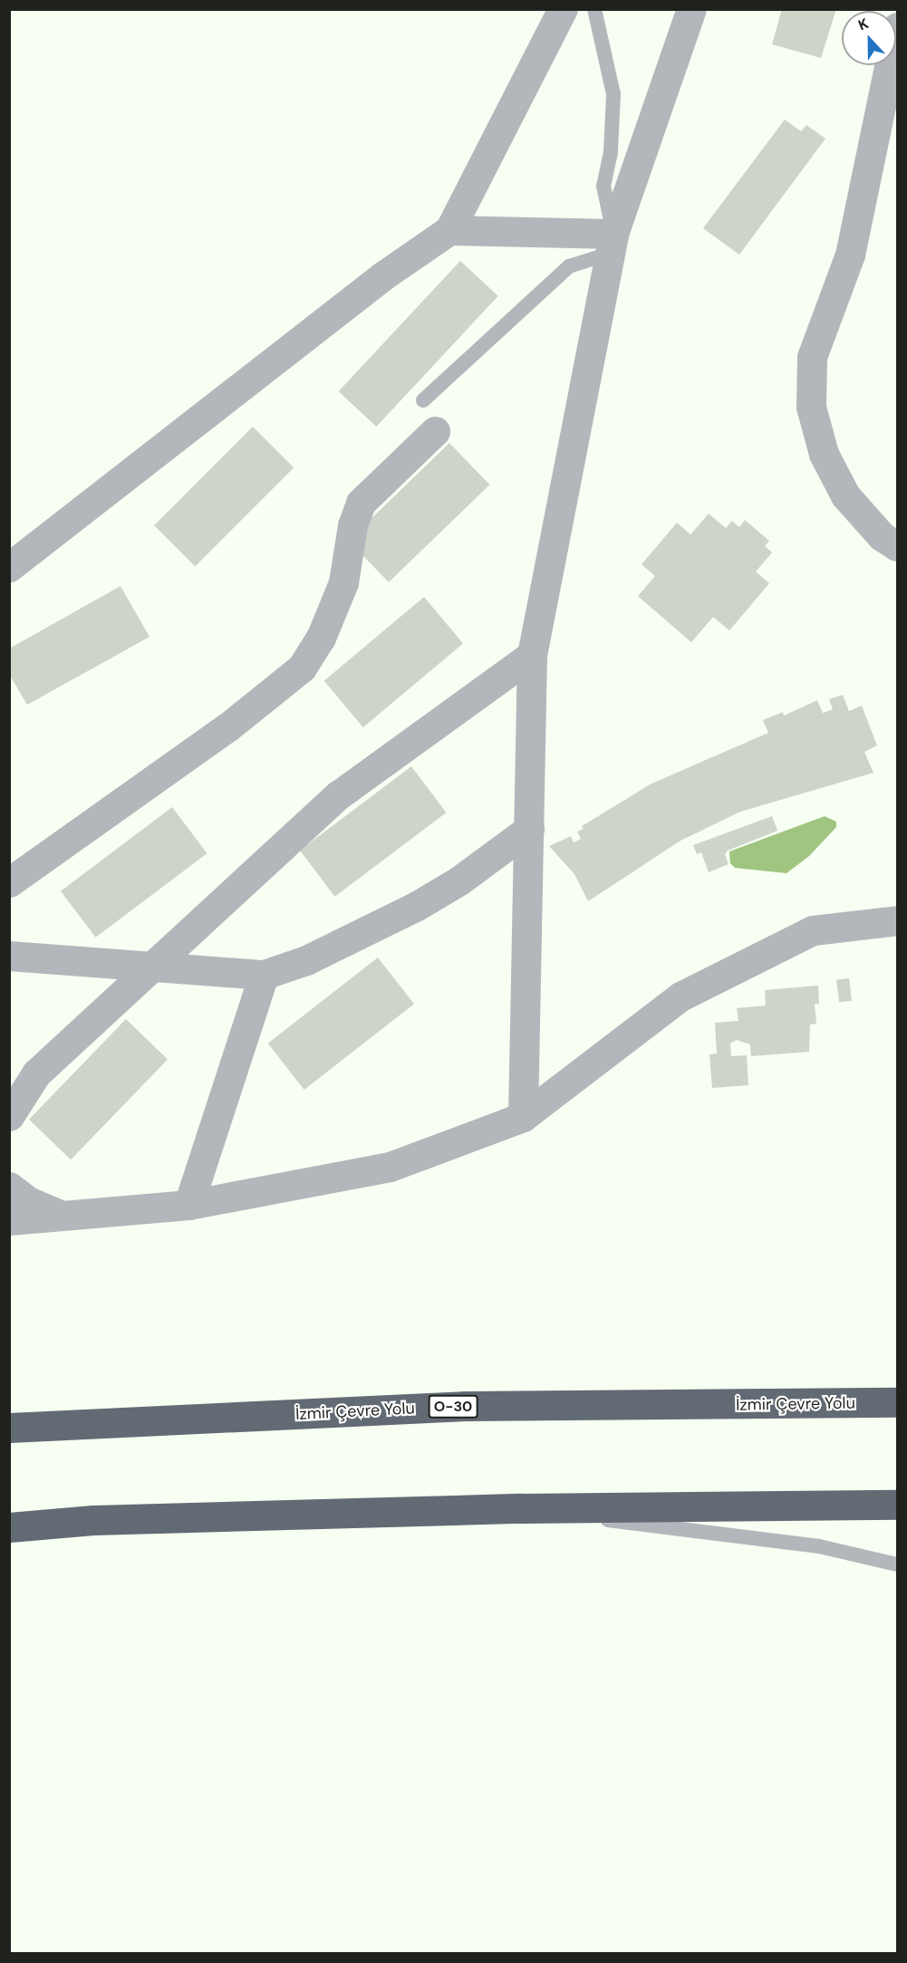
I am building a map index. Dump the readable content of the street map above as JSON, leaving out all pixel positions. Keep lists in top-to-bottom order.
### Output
{
  "streets": {
    "highway": ["İzmir Çevre Yolu", "O-30"]
  },
  "north": "top"
}
